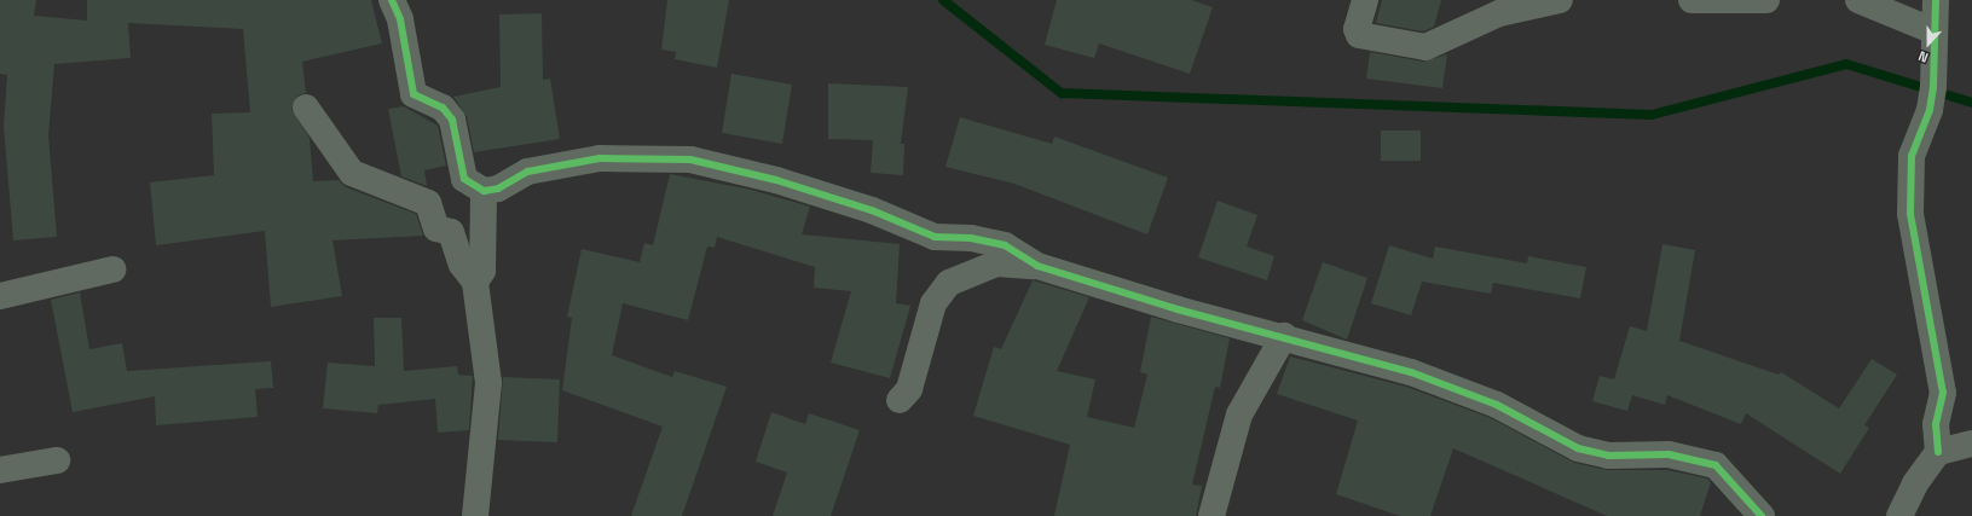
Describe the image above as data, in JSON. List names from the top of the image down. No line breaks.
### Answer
{"north":"bottom"}
